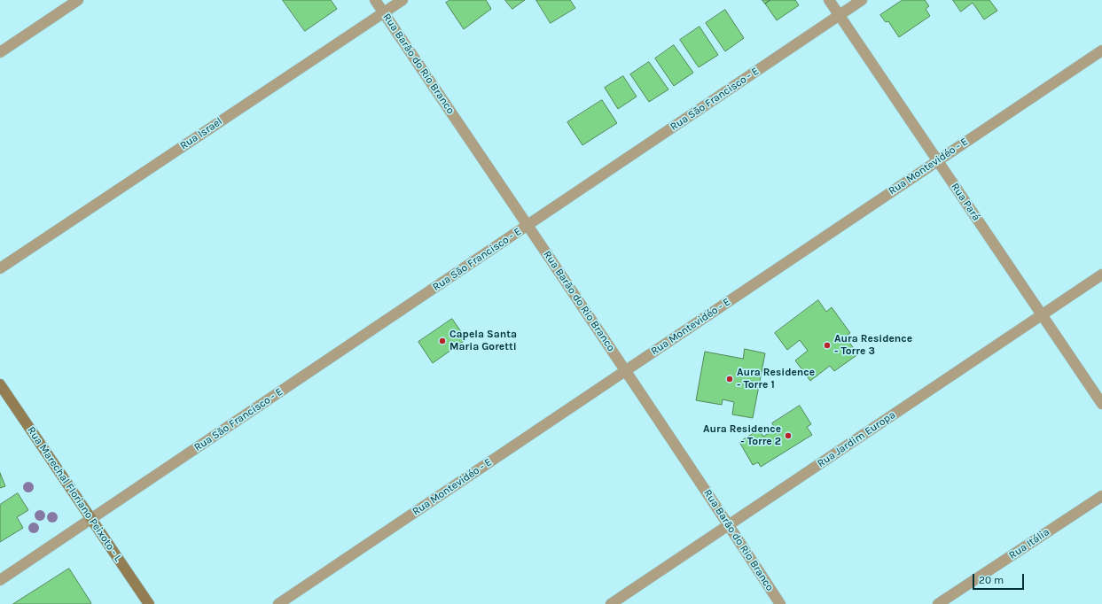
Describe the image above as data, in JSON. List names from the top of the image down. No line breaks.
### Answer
{"streets":{"street":["Rua Barão do Rio Branco","Rua São Francisco - E","Rua Israel","Rua Montevidéo - E","Rua Pará","Rua Jardim Europa","Rua Marechal Floriano Peixoto - L","Rua Itália"]},"crossings":[["Rua Barão do Rio Branco","Rua São Francisco - E"],["Rua Barão do Rio Branco","Rua Israel"],["Rua Barão do Rio Branco","Rua Montevidéo - E"],["Rua Barão do Rio Branco","Rua Jardim Europa"],["Rua São Francisco - E","Rua Pará"],["Rua São Francisco - E","Rua Marechal Floriano Peixoto - L"],["Rua Montevidéo - E","Rua Pará"],["Rua Pará","Rua Jardim Europa"]],"places":["Capela Santa Maria Goretti","Aura Residence - Torre 3","Aura Residence - Torre 1","Aura Residence - Torre 2"],"scale_bar":"20 m"}
